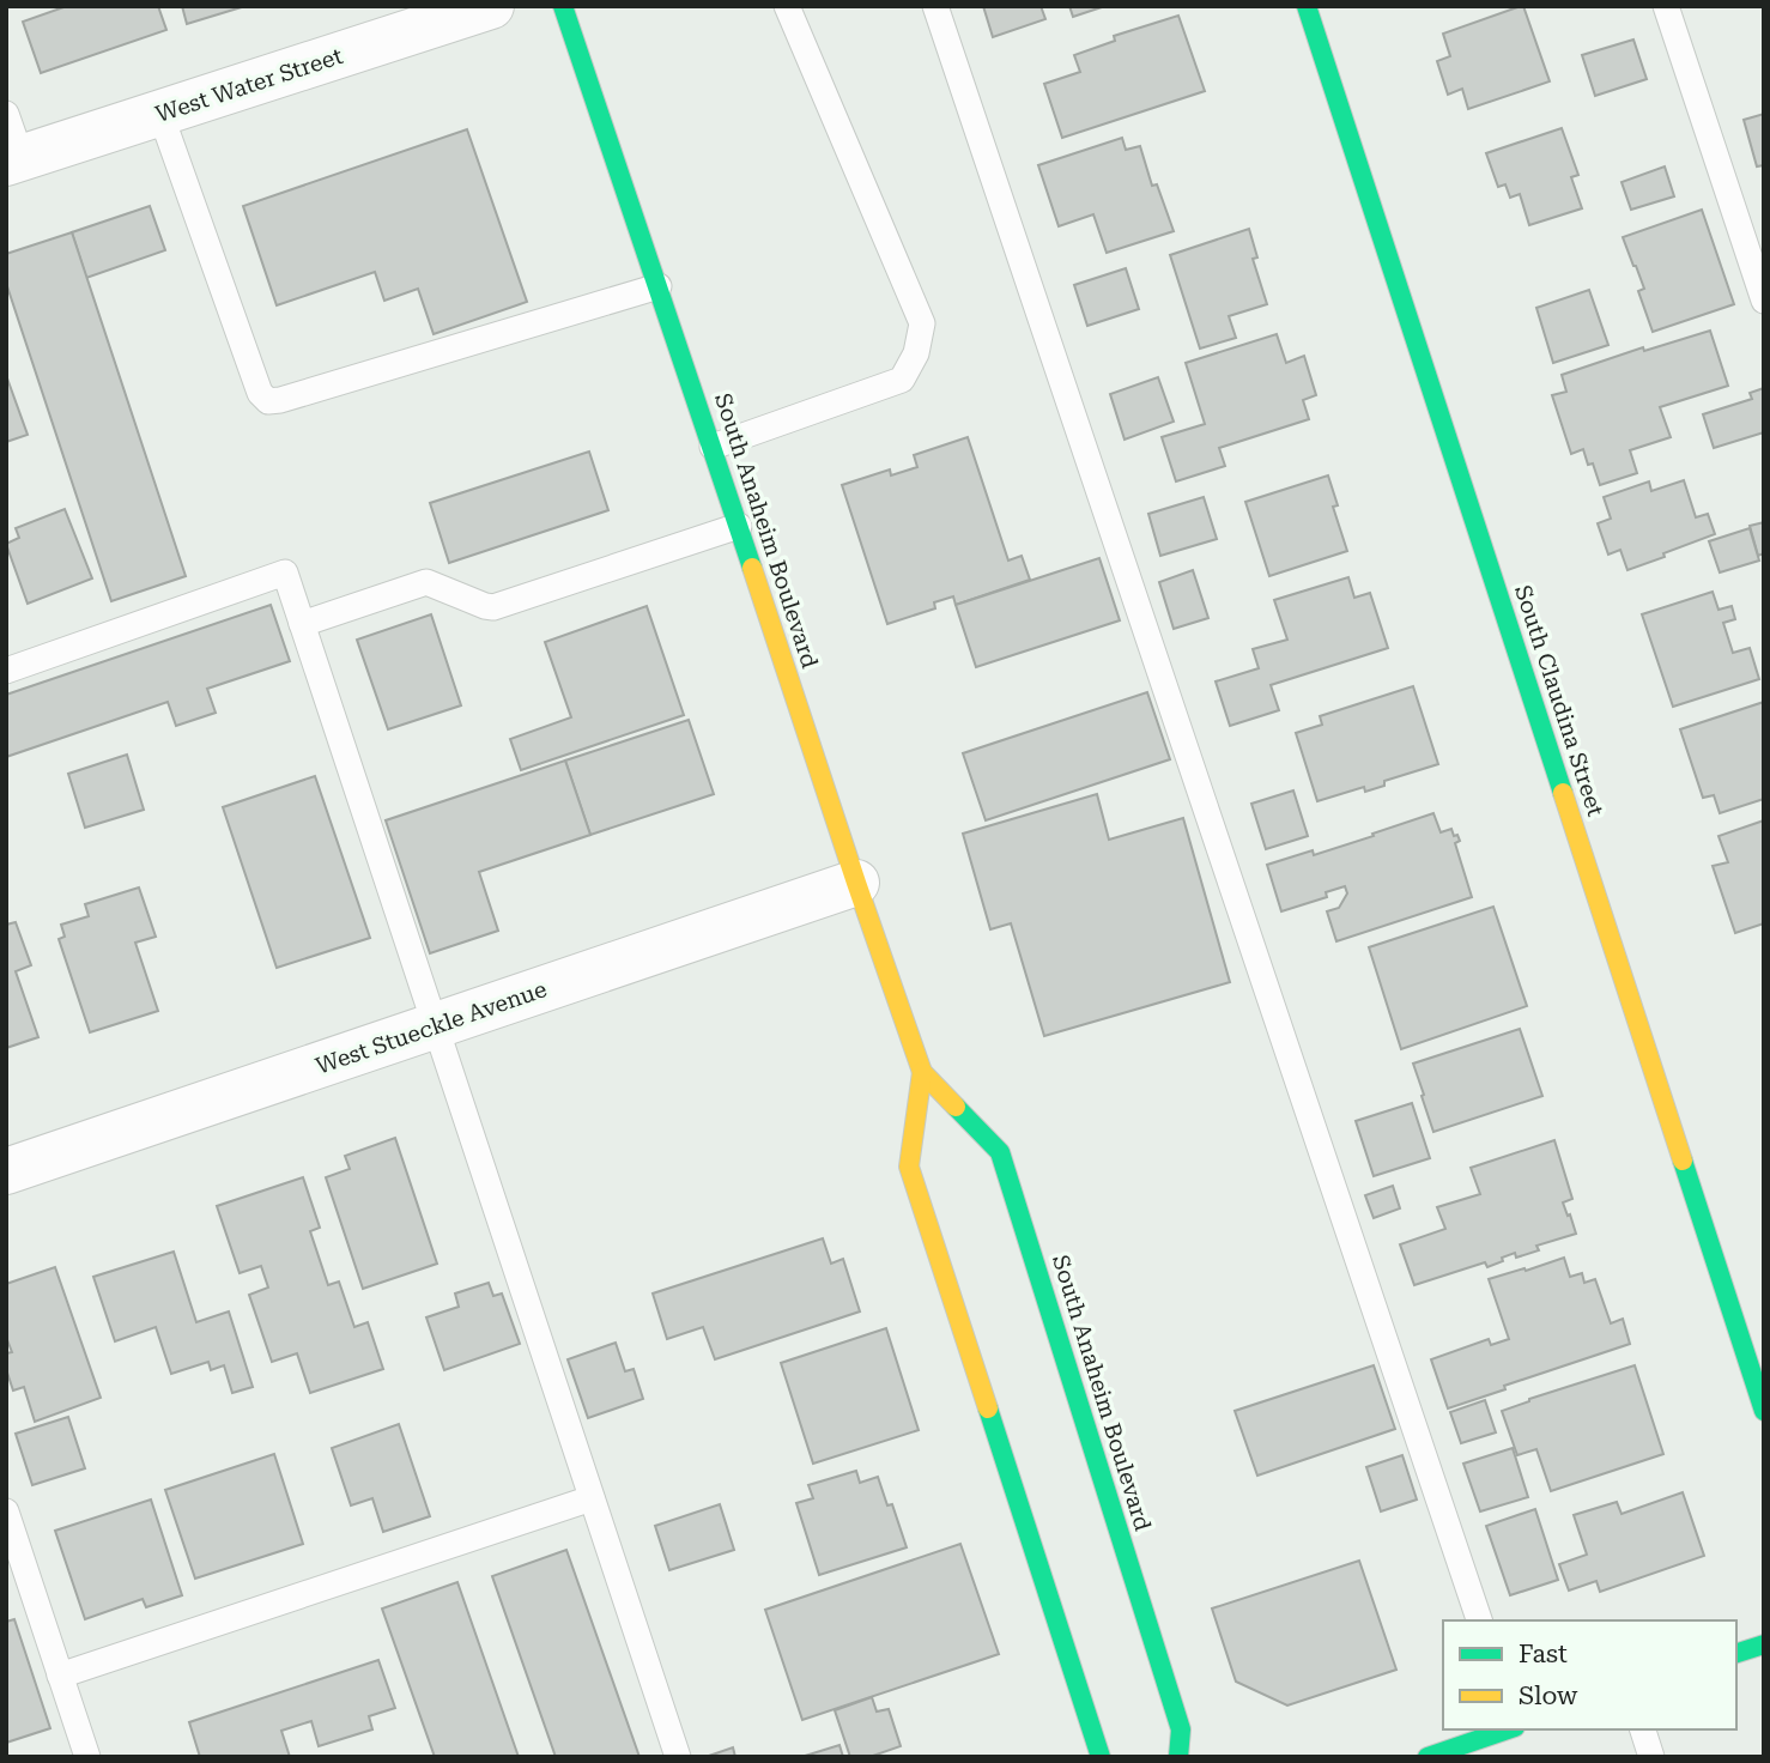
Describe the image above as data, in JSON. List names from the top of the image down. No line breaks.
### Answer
{"streets":{"main road":["South Anaheim Boulevard","South Claudina Street"],"street":["West Water Street","West Stueckle Avenue"]},"crossings":[["South Anaheim Boulevard","West Stueckle Avenue"]],"legend":["Fast","Slow"]}
